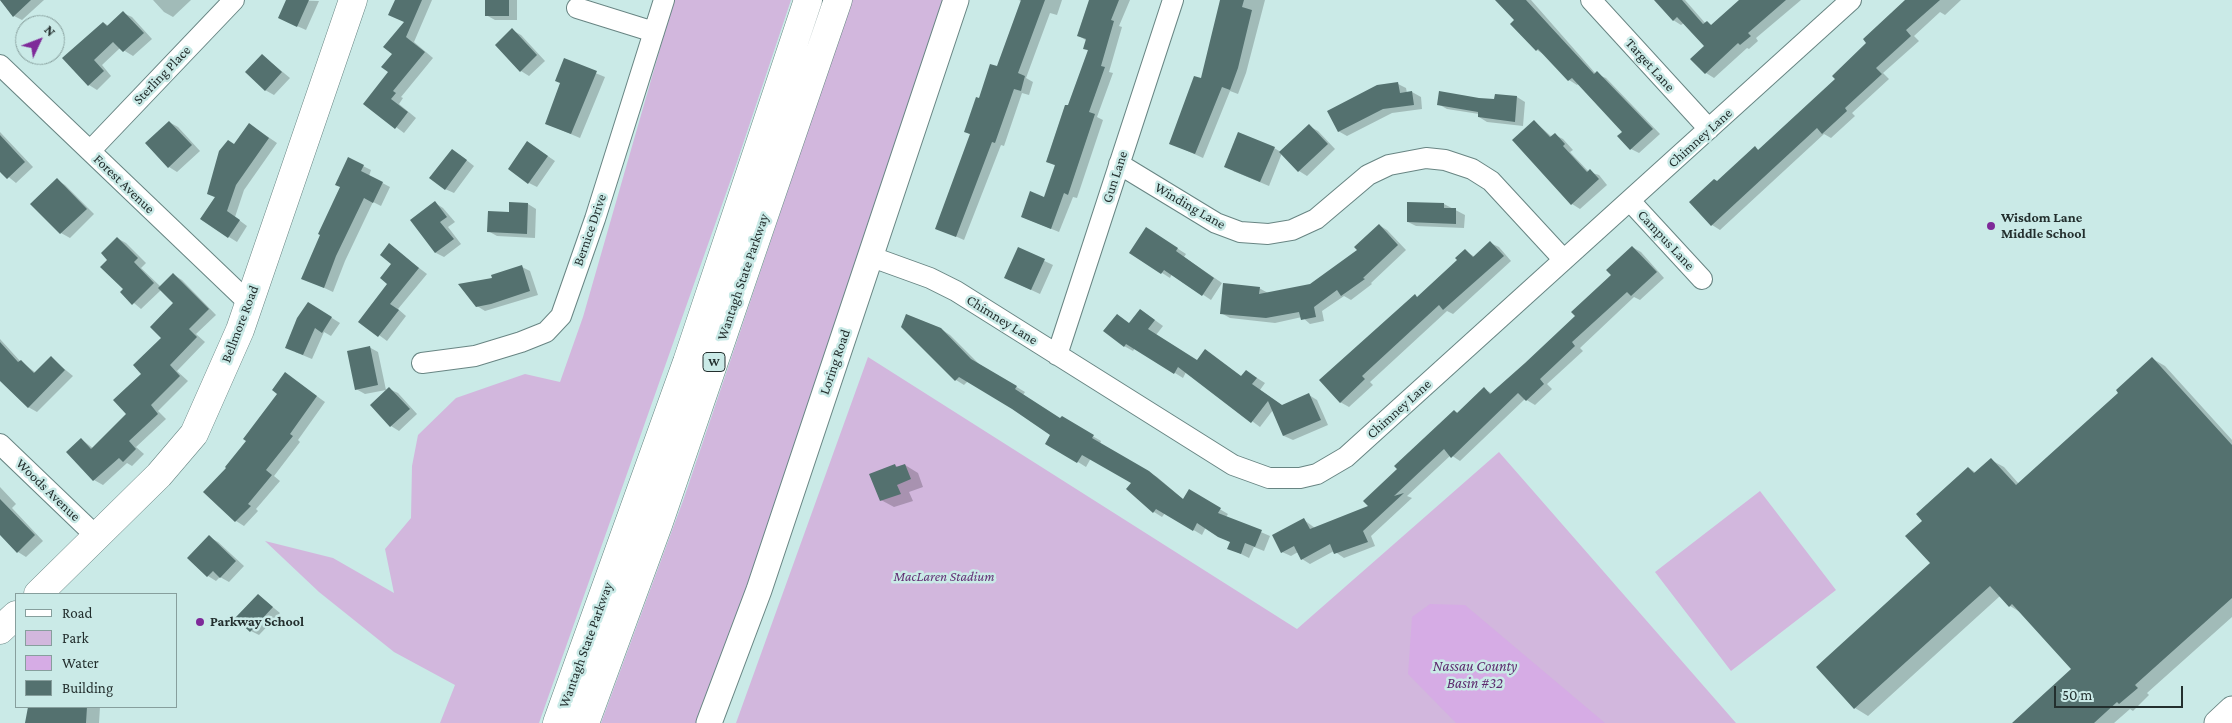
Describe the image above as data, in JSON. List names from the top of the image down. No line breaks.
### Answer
{"streets":{"main road":["Wantagh State Parkway","Bellmore Road","W"],"street":["Target Lane","Sterling Place","Chimney Lane","Gun Lane","Forest Avenue","Winding Lane","Bernice Drive","Campus Lane","Loring Road","Woods Avenue"]},"crossings":[["Target Lane","Chimney Lane"],["Sterling Place","Forest Avenue"],["Chimney Lane","Gun Lane"],["Chimney Lane","Winding Lane"],["Chimney Lane","Campus Lane"],["Chimney Lane","Loring Road"],["Gun Lane","Winding Lane"],["Forest Avenue","Bellmore Road"],["Bellmore Road","Woods Avenue"]],"water":["Nassau County Basin #32"],"parks":["MacLaren Stadium"],"places":["Wisdom Lane Middle School","Parkway School"],"legend":["Road","Park","Water","Building"],"scale_bar":"50 m","north":"top right"}
